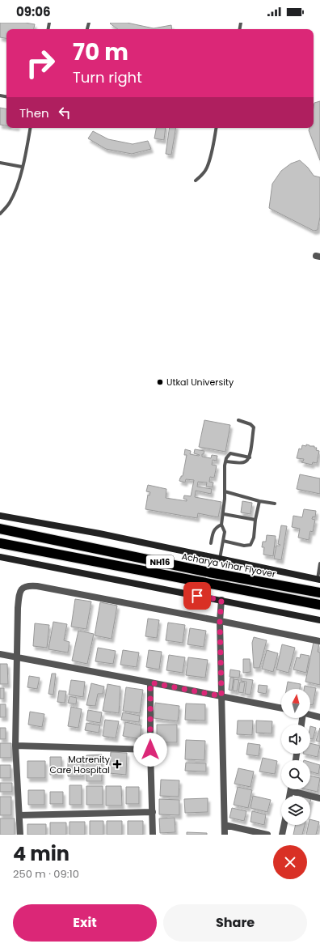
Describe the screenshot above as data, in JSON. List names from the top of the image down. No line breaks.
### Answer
{"streets":{"highway":["NH16","Acharya vihar Flyover"]},"places":{"other":["Utkal University"],"health":["Matrenity Care Hospital"]},"north":"top","page":{"status":"09:06","turn":["70 m","Turn right"],"then":"Then","heading":["4 min","250 m · 09:10"],"buttons":["Exit","Share"]}}
